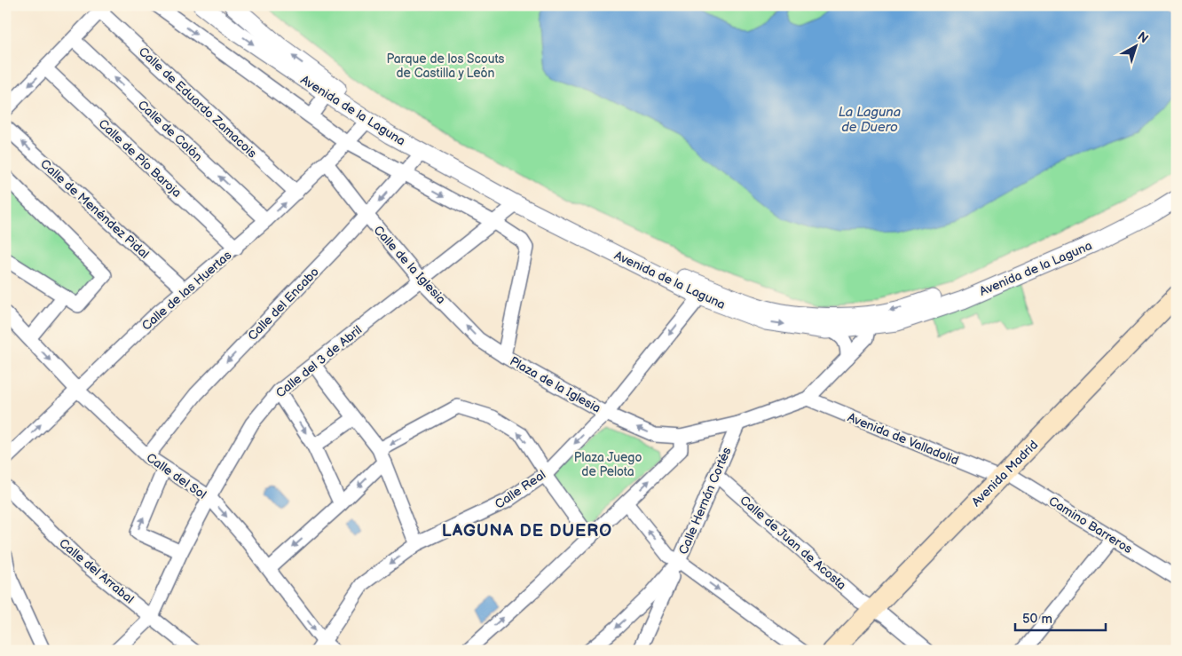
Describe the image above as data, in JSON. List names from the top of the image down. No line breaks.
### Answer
{"streets":{"main road":["Avenida Madrid"],"street":["Calle de Eduardo Zamacois","Avenida de la Laguna","Calle de Colón","Calle de Pío Baroja","Calle de Menéndez Pidal","Calle de la Iglesia","Calle de las Huertas","Calle del Encabo","Calle del 3 de Abril","Plaza de la Iglesia","Avenida de Valladolid","Calle del Sol","Calle Real","Calle Hernán Cortés","Camino Barreros","Calle de Juan de Acosta","Calle del Arrabal"]},"crossings":[["Calle de Eduardo Zamacois","Calle de las Huertas"],["Avenida de la Laguna","Calle de las Huertas"],["Avenida de la Laguna","Calle del Encabo"],["Avenida de la Laguna","Calle del 3 de Abril"],["Avenida de la Laguna","Calle Real"],["Calle de Colón","Calle de las Huertas"],["Calle de Pío Baroja","Calle de las Huertas"],["Calle de Menéndez Pidal","Calle de las Huertas"],["Calle de la Iglesia","Calle de las Huertas"],["Calle de la Iglesia","Calle del Encabo"],["Calle de la Iglesia","Calle del 3 de Abril"],["Calle de la Iglesia","Plaza de la Iglesia"],["Calle de las Huertas","Calle del Sol"],["Calle del Encabo","Calle del Sol"],["Calle del 3 de Abril","Calle del Sol"],["Calle del 3 de Abril","Calle del Arrabal"],["Plaza de la Iglesia","Avenida de Valladolid"],["Plaza de la Iglesia","Calle Real"],["Plaza de la Iglesia","Calle Hernán Cortés"],["Avenida de Valladolid","Avenida Madrid"],["Avenida de Valladolid","Camino Barreros"],["Avenida Madrid","Camino Barreros"],["Avenida Madrid","Calle de Juan de Acosta"],["Calle del Sol","Calle Real"],["Calle Hernán Cortés","Calle de Juan de Acosta"]],"one_way":["Calle de Menéndez Pidal","Calle de la Iglesia","Calle del Encabo"],"districts":["LAGUNA DE DUERO"],"water":["La Laguna de Duero"],"parks":["Parque de los Scouts de Castilla y León","Plaza Juego de Pelota"],"scale_bar":"50 m","north":"top right"}
